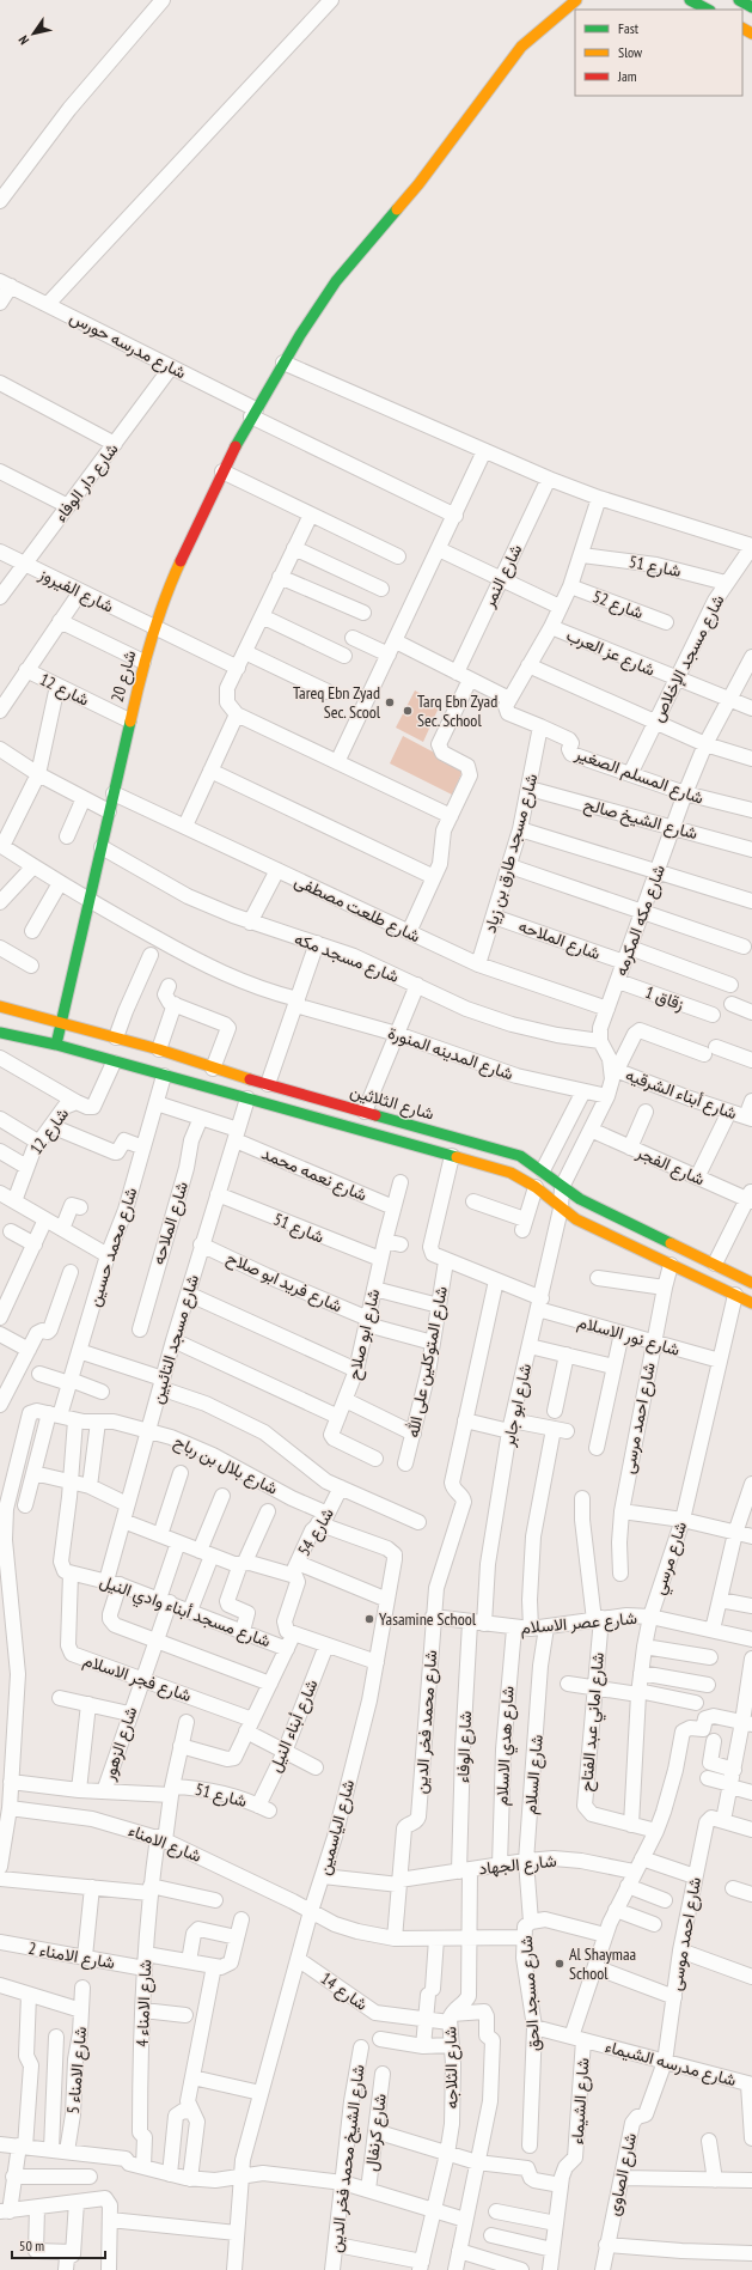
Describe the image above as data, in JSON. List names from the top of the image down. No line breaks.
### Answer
{"streets":{"street":["شارع مدرسه حورس","شارع دار الوفاء","شارع 51","شارع النمر","شارع الفيروز","شارع 52","شارع عز العرب","شارع مسجد الإخلاص","شارع 20","شارع 12","شارع المسلم الصغير","شارع الشيخ صالح","شارع مسجد طارق بن زياد","شارع طلعت مصطفى","شارع مكه المكرمه","شارع الملاحه","شارع مسجد مكه","زقاق 1","شارع المدينه المنورة","شارع أبناء الشرقيه","شارع الثلاثين","شارع الفجر","شارع نعمه محمد","شارع محمد حسين","شارع فريد ابو صلاح","شارع ابو صلاح","شارع نور الاسلام","شارع مسجد التائبين","شارع المتوكلين على الله","شارع ابو جابر","شارع احمد مرسى","شارع بلال بن رباح","شارع 54","شارع مرسي","شارع مسجد أبناء وادي النيل","شارع عصر الاسلام","شارع فجر الاسلام","شارع محمد فخر الدين","شارع اماني عبد الفتاح","شارع أبناء النيل","شارع الزهور","شارع هدي الاسلام","شارع الوفاء","شارع السلام","شارع الياسمين","شارع الامناء","شارع الجهاد","شارع احمد موسى","شارع الامناء 2","شارع 14","شارع مسجد الحق","شارع الامناء 4","شارع مدرسه الشيماء","شارع الثلاجه","شارع الامناء 5","شارع الشيماء","شارع كرنفال","شارع الشيخ محمد فخر الدين","شارع الصاوى"]},"crossings":[["شارع مدرسه حورس","شارع دار الوفاء"],["شارع مدرسه حورس","شارع 20"],["شارع دار الوفاء","شارع الفيروز"],["شارع 51","شارع مسجد الإخلاص"],["شارع 51","شارع ابو صلاح"],["شارع 51","شارع مسجد التائبين"],["شارع 51","شارع أبناء النيل"],["شارع 51","شارع الزهور"],["شارع 51","شارع الامناء 4"],["شارع الفيروز","شارع 20"],["شارع عز العرب","شارع مسجد الإخلاص"],["شارع عز العرب","شارع مكه المكرمه"],["شارع مسجد الإخلاص","شارع المسلم الصغير"],["شارع 20","شارع 12"],["شارع 20","شارع طلعت مصطفى"],["شارع 20","شارع مسجد مكه"],["شارع 20","شارع المدينه المنورة"],["شارع 20","شارع الثلاثين"],["شارع المسلم الصغير","شارع مسجد طارق بن زياد"],["شارع المسلم الصغير","شارع مكه المكرمه"],["شارع الشيخ صالح","شارع مسجد طارق بن زياد"],["شارع الشيخ صالح","شارع مكه المكرمه"],["شارع مسجد طارق بن زياد","شارع طلعت مصطفى"],["شارع مسجد طارق بن زياد","شارع الملاحه"],["شارع طلعت مصطفى","شارع مكه المكرمه"],["شارع مكه المكرمه","شارع الملاحه"],["شارع مكه المكرمه","شارع مسجد مكه"],["شارع مكه المكرمه","زقاق 1"],["شارع الملاحه","شارع نعمه محمد"],["شارع الثلاثين","شارع ابو جابر"],["شارع نعمه محمد","شارع محمد حسين"],["شارع نعمه محمد","شارع ابو صلاح"],["شارع نعمه محمد","شارع مسجد التائبين"],["شارع محمد حسين","شارع بلال بن رباح"],["شارع فريد ابو صلاح","شارع ابو صلاح"],["شارع فريد ابو صلاح","شارع مسجد التائبين"],["شارع فريد ابو صلاح","شارع المتوكلين على الله"],["شارع نور الاسلام","شارع المتوكلين على الله"],["شارع نور الاسلام","شارع ابو جابر"],["شارع نور الاسلام","شارع احمد مرسى"],["شارع نور الاسلام","شارع مرسي"],["شارع نور الاسلام","شارع محمد فخر الدين"],["شارع مسجد التائبين","شارع بلال بن رباح"],["شارع مسجد التائبين","شارع مسجد أبناء وادي النيل"],["شارع ابو جابر","شارع عصر الاسلام"],["شارع ابو جابر","شارع الوفاء"],["شارع بلال بن رباح","شارع 54"],["شارع بلال بن رباح","شارع الياسمين"],["شارع 54","شارع الياسمين"],["شارع مرسي","شارع عصر الاسلام"],["شارع مرسي","شارع اماني عبد الفتاح"],["شارع مسجد أبناء وادي النيل","شارع فجر الاسلام"],["شارع مسجد أبناء وادي النيل","شارع الزهور"],["شارع عصر الاسلام","شارع محمد فخر الدين"],["شارع عصر الاسلام","شارع اماني عبد الفتاح"],["شارع عصر الاسلام","شارع هدي الاسلام"],["شارع عصر الاسلام","شارع الوفاء"],["شارع عصر الاسلام","شارع السلام"],["شارع فجر الاسلام","شارع أبناء النيل"],["شارع فجر الاسلام","شارع الزهور"],["شارع محمد فخر الدين","شارع الامناء"],["شارع محمد فخر الدين","شارع الجهاد"],["شارع اماني عبد الفتاح","شارع الشيماء"],["شارع هدي الاسلام","شارع الجهاد"],["شارع الوفاء","شارع الجهاد"],["شارع الوفاء","شارع الثلاجه"],["شارع السلام","شارع الجهاد"],["شارع السلام","شارع مسجد الحق"],["شارع الياسمين","شارع الامناء"],["شارع الياسمين","شارع الجهاد"],["شارع الياسمين","شارع 14"],["شارع الامناء","شارع مسجد الحق"],["شارع الامناء","شارع الامناء 4"],["شارع الامناء","شارع الثلاجه"],["شارع الجهاد","شارع الثلاجه"],["شارع الجهاد","شارع الشيماء"],["شارع احمد موسى","شارع مدرسه الشيماء"],["شارع احمد موسى","شارع الصاوى"],["شارع الامناء 2","شارع الامناء 4"],["شارع 14","شارع الثلاجه"],["شارع مسجد الحق","شارع مدرسه الشيماء"],["شارع مسجد الحق","شارع الشيماء"],["شارع مدرسه الشيماء","شارع الشيماء"],["شارع مدرسه الشيماء","شارع الصاوى"]],"places":["Tareq Ebn Zyad Sec. Scool","Tarq Ebn Zyad Sec. School","Yasamine School","Al Shaymaa School"],"legend":["Fast","Slow","Jam"],"scale_bar":"50 m","north":"bottom left"}
